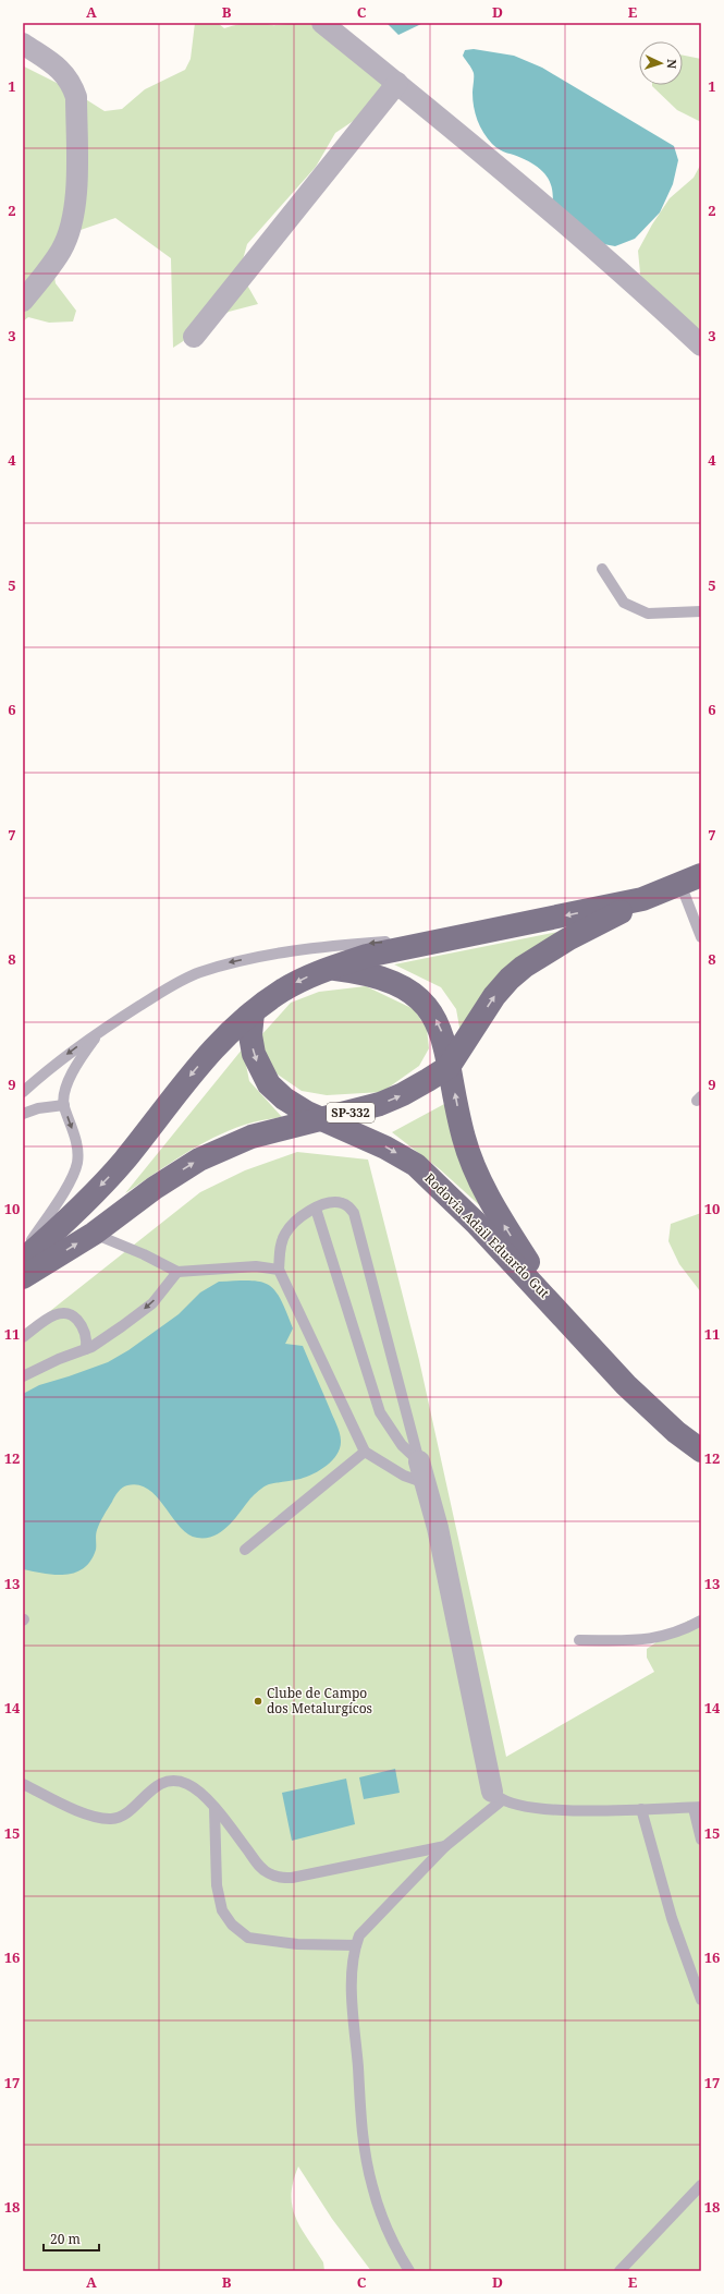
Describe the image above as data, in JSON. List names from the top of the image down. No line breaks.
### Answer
{"streets":{"main road":["SP-332","Rodovia Adail Eduardo Gut"]},"crossings":[["SP-332","Rodovia Adail Eduardo Gut"]],"places":["Clube de Campo dos Metalurgícos"],"scale_bar":"20 m","north":"right","grid":{"columns":["A","B","C","D","E"],"rows":["1","2","3","4","5","6","7","8","9","10","11","12","13","14","15","16","17","18"]}}
